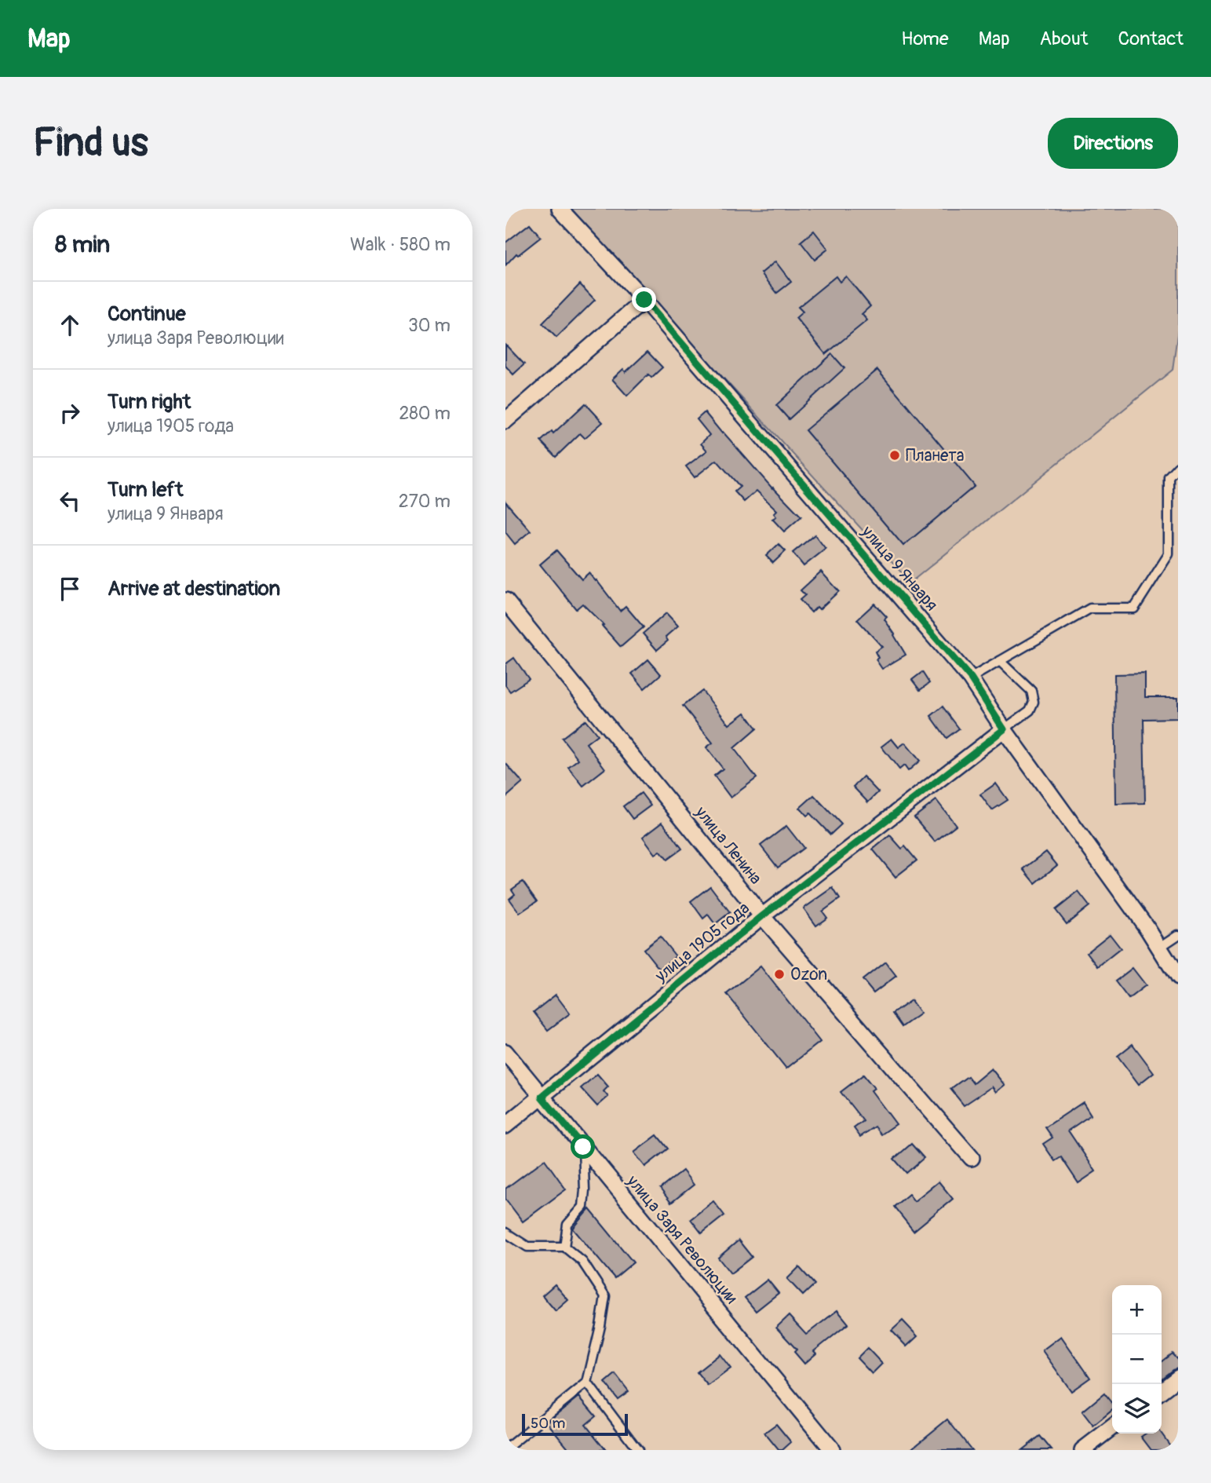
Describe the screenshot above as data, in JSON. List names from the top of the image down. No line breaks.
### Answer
{"streets":{"street":["улица 9 Января","улица Ленина","улица 1905 года","улица Заря Революции"]},"crossings":[["улица 9 Января","улица 1905 года"],["улица Ленина","улица 1905 года"],["улица 1905 года","улица Заря Революции"]],"places":["Планета","Ozon"],"scale_bar":"50 m","page":{"header":"Map","nav":["Home","Map","About","Contact"],"buttons":"Directions","title":"Find us","heading":["8 min","Walk · 580 m"],"list":[["Continue","улица Заря Революции","30 m"],["Turn right","улица 1905 года","280 m"],["Turn left","улица 9 Января","270 m"],"Arrive at destination"],"map_buttons":["+","−"],"scale":"50 m"}}
